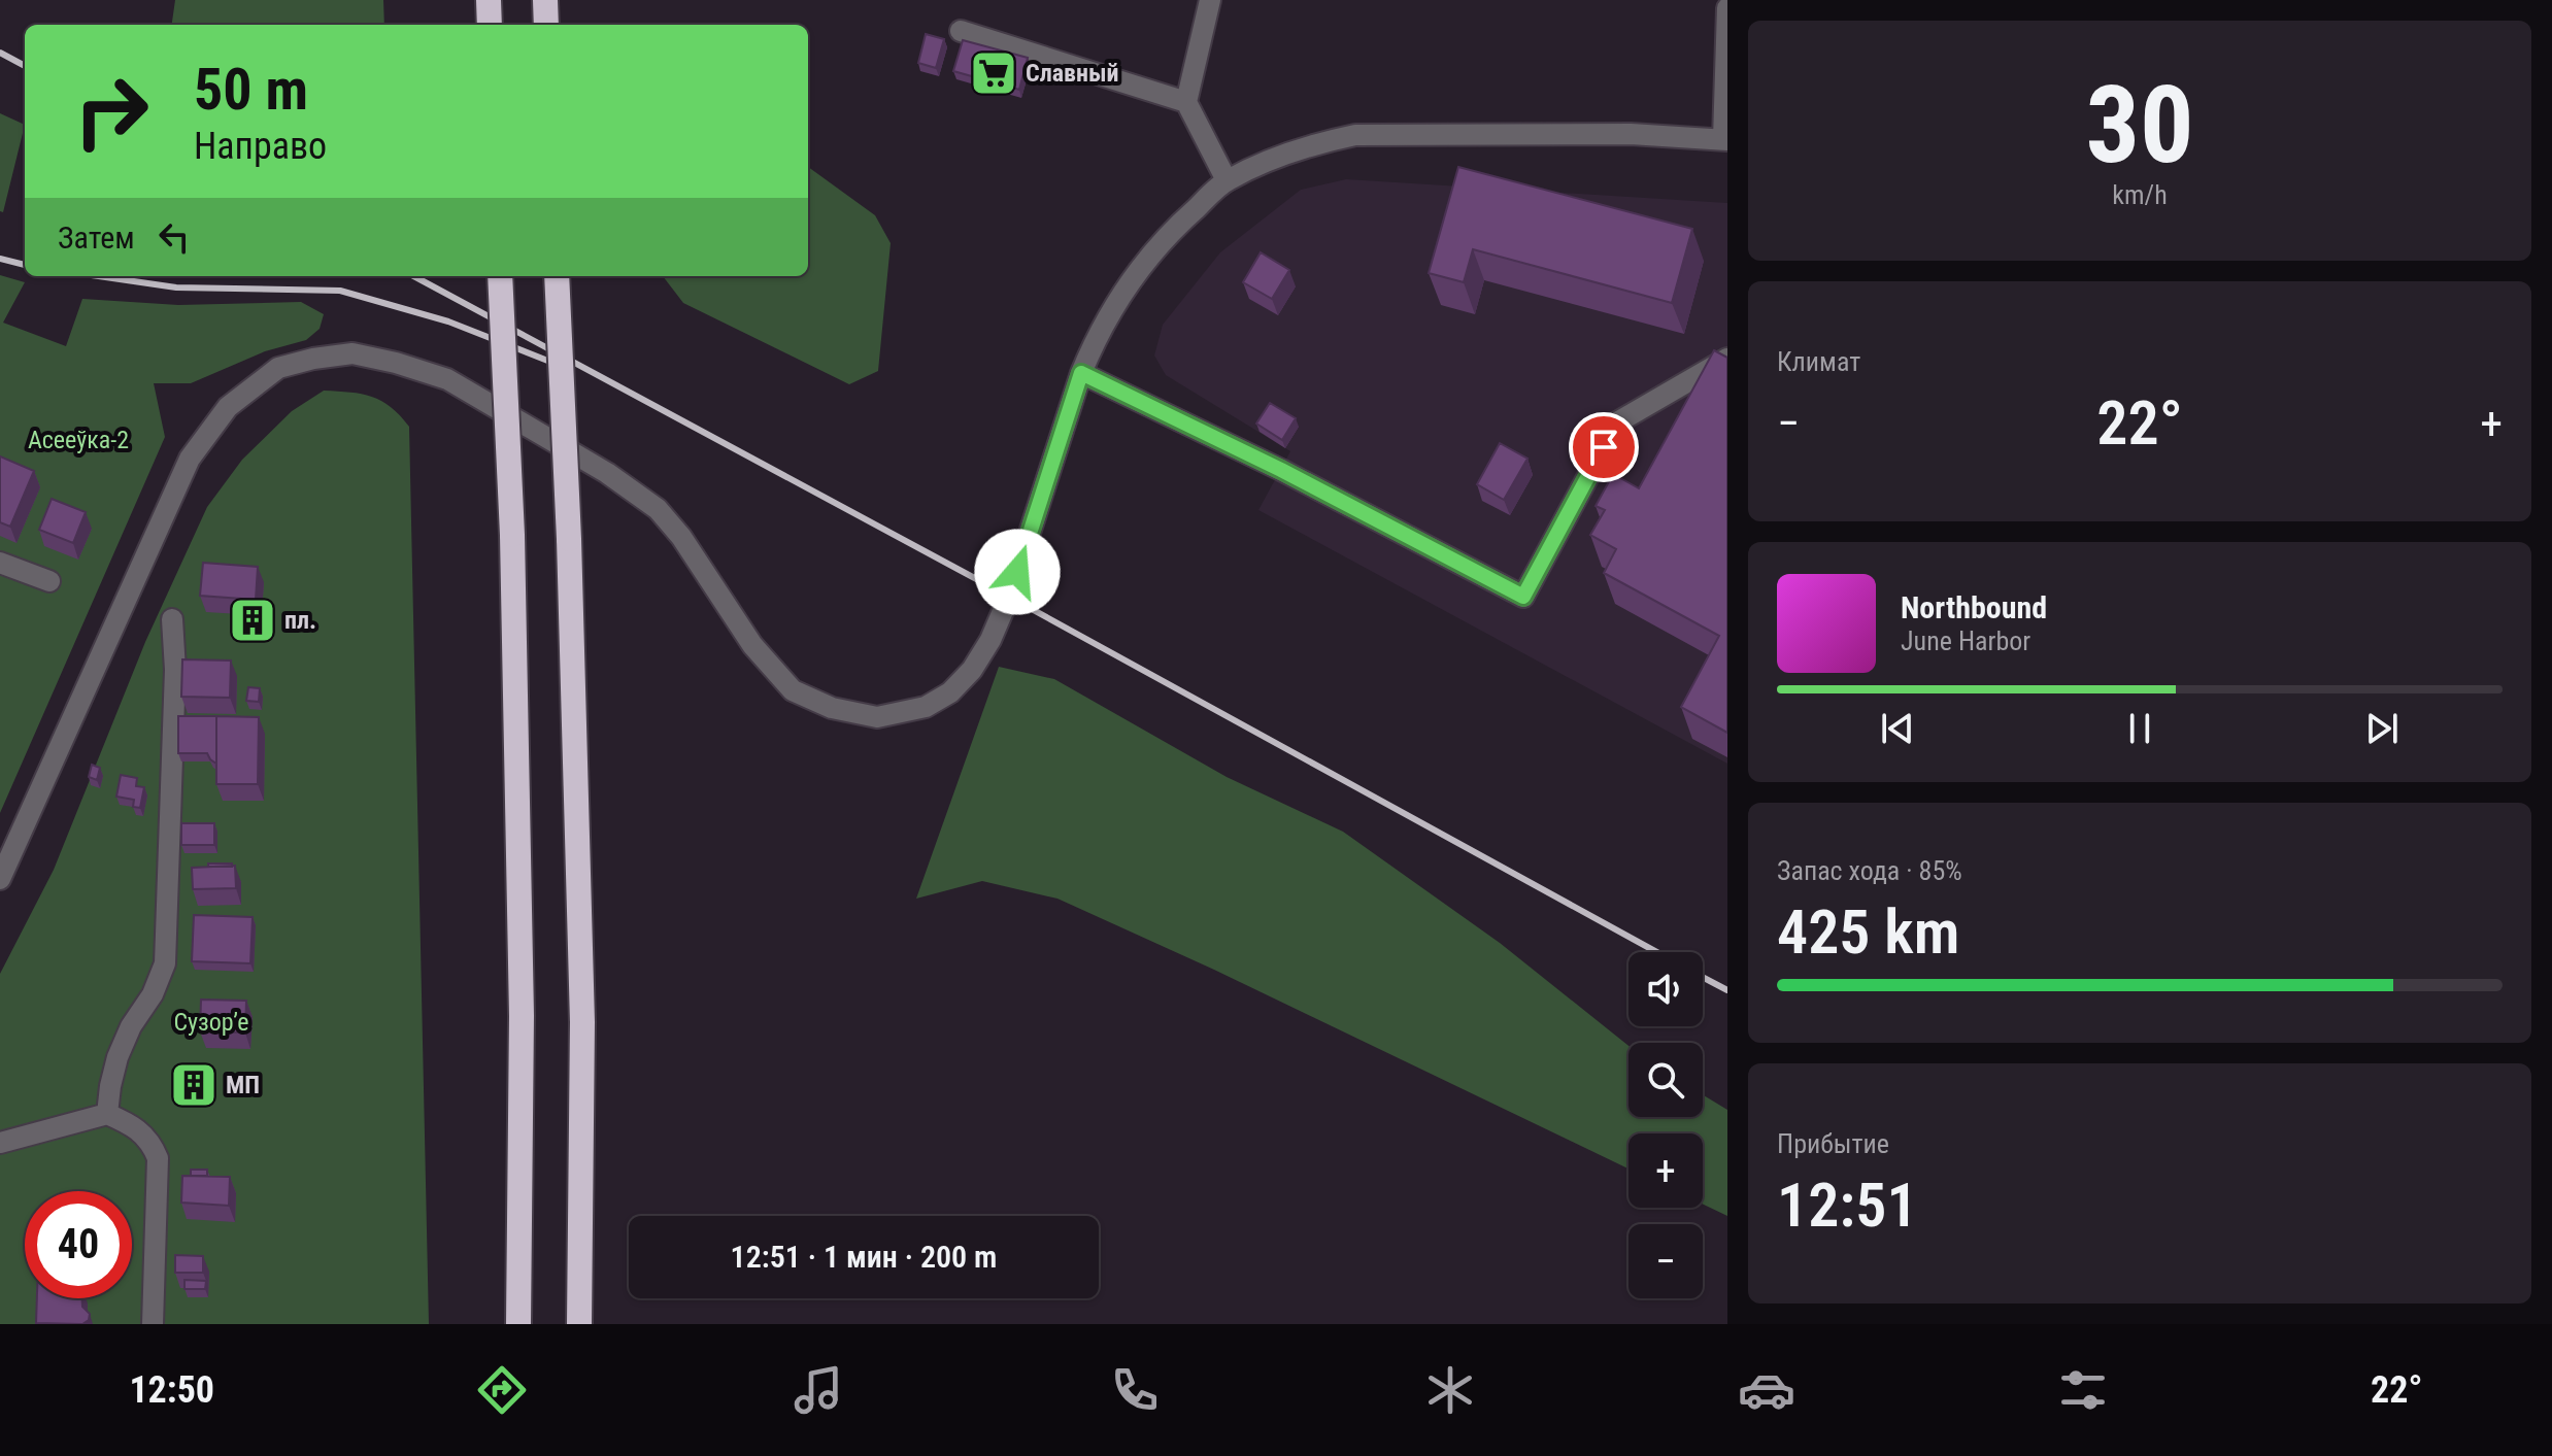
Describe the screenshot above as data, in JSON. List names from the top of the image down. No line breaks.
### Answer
{"parks":["Асееўка-2","Сузорʼе"],"places":{"supermarket":["Славный"],"building":["пл.","МП"]},"page":{"tile":[["30","km/h"],"Климат",["Запас хода · 85%","425 km"],["Прибытие","12:51"]],"turn":["50 m","Направо"],"then":"Затем","heat":["−","22°","+"],"song":["Northbound","June Harbor"],"map_buttons":["+","−"],"limit":"40","trip":"12:51 · 1 мин · 200 m","tabs":["12:50","22°"]}}
